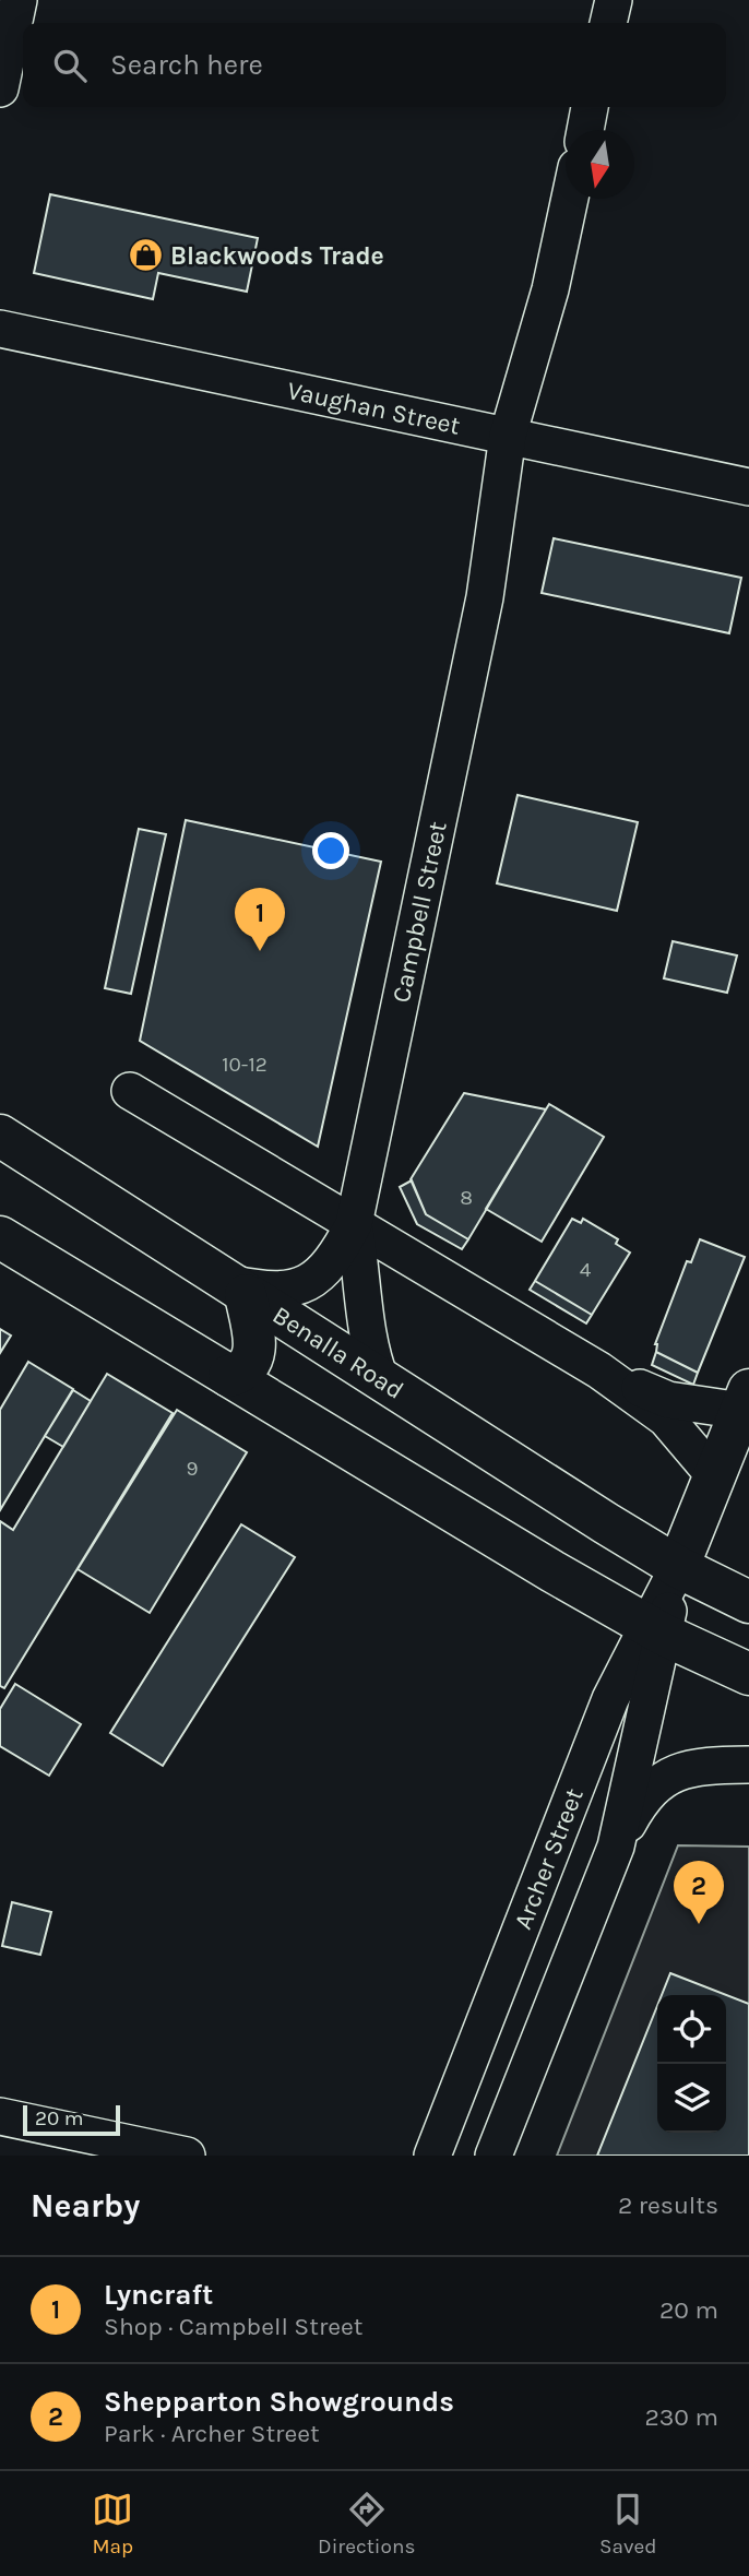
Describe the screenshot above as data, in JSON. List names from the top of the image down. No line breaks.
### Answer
{"streets":{"main road":["Benalla Road","Archer Street"],"street":["Vaughan Street","Campbell Street"]},"crossings":[["Vaughan Street","Campbell Street"],["Benalla Road","Archer Street"]],"places":{"shop":["Blackwoods Trade"]},"house_numbers":["10-12","8","4","9"],"scale_bar":"20 m","north":"bottom","page":{"search":"Search here","pins":["1","2"],"scale":"20 m","heading":["Nearby","2 results"],"list":[{"mark":"1","name":"Lyncraft","note":"Shop · Campbell Street","value":"20 m"},{"mark":"2","name":"Shepparton Showgrounds","note":"Park · Archer Street","value":"230 m"}],"nav":["Map","Directions","Saved"]}}
